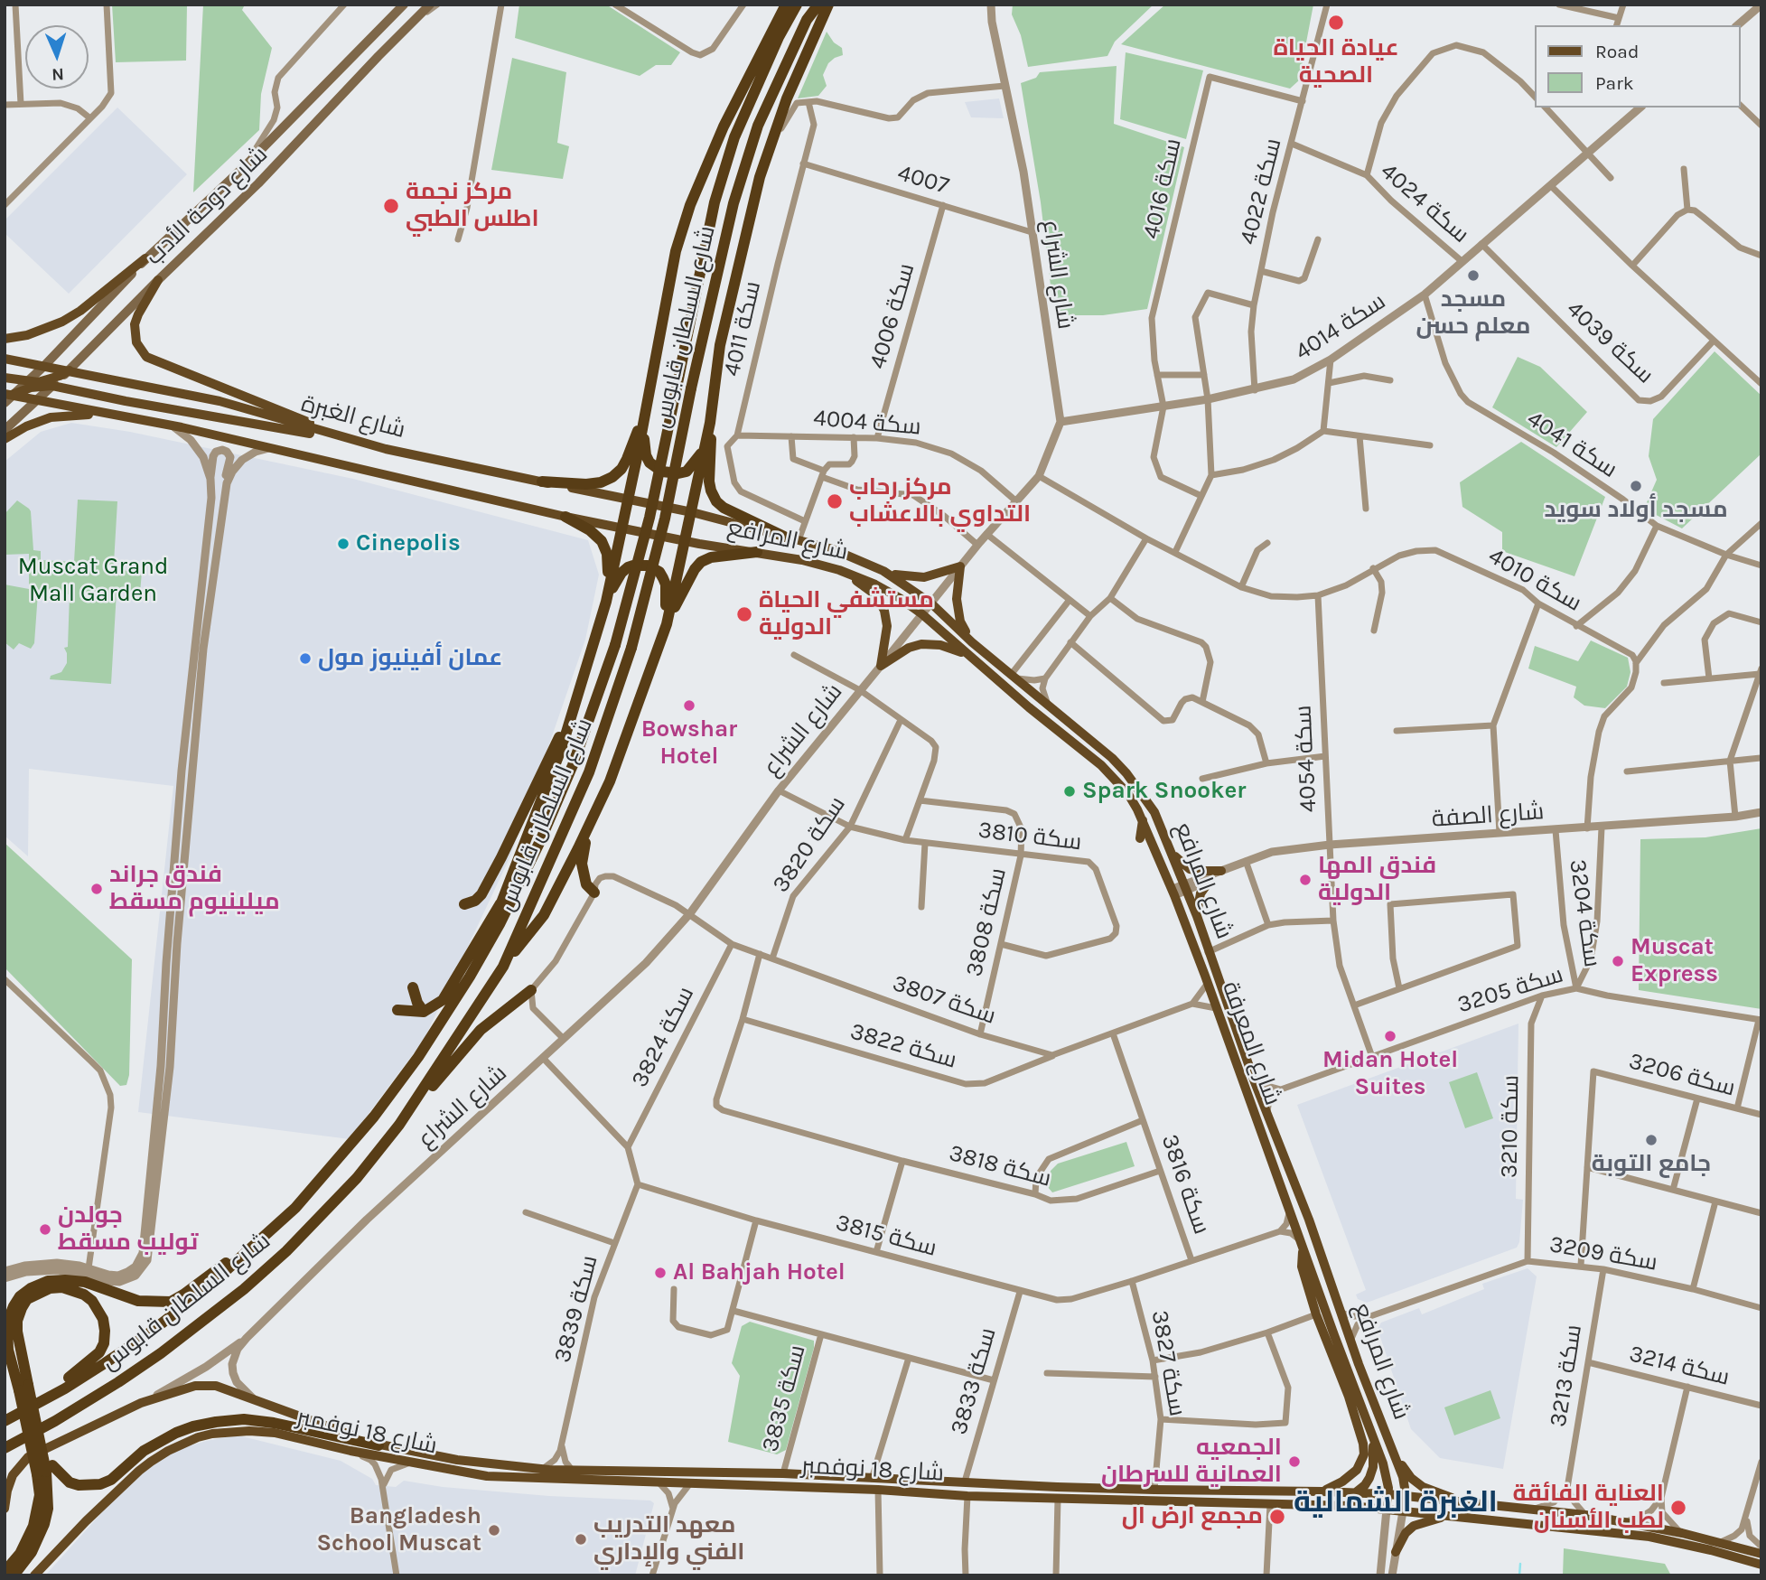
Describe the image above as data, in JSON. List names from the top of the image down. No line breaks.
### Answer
{"streets":{"highway":["شارع السلطان قابوس"],"main road":["شارع دوحة الأدب","شارع الغبرة","شارع المرافع","شارع المعرفة","شارع 18 نوفمبر"],"street":["4007","سكة 4016","سكة 4022","سكة 4024","شارع الشراع","سكة 4006","سكة 4014","سكة 4011","سكة 4039","سكة 4004","سكة 4041","سكة 4010","سكة 4054","شارع الصفة","سكة 3810","سكة 3820","سكة 3204","سكة 3808","سكة 3205","سكة 3807","سكة 3824","سكة 3822","سكة 3206","سكة 3210","سكة 3818","سكة 3816","سكة 3815","سكة 3209","سكة 3839","سكة 3827","سكة 3214","سكة 3213","سكة 3833","سكة 3835"]},"crossings":[["4007","شارع الشراع"],["4007","سكة 4006"],["4007","سكة 4011"],["سكة 4016","سكة 4022"],["سكة 4016","سكة 4014"],["سكة 4022","سكة 4024"],["سكة 4022","سكة 4014"],["سكة 4024","سكة 4014"],["شارع دوحة الأدب","شارع الغبرة"],["شارع الشراع","سكة 4014"],["شارع الشراع","سكة 4004"],["شارع الشراع","شارع المرافع"],["شارع الشراع","سكة 4010"],["شارع الشراع","سكة 3810"],["شارع الشراع","سكة 3807"],["شارع الشراع","شارع 18 نوفمبر"],["سكة 4006","سكة 4004"],["سكة 4014","سكة 4039"],["سكة 4014","سكة 4041"],["سكة 4011","سكة 4004"],["شارع الغبرة","شارع المرافع"],["شارع المرافع","شارع الصفة"],["شارع المرافع","شارع المعرفة"],["شارع المرافع","سكة 3209"],["شارع المرافع","شارع 18 نوفمبر"],["سكة 4010","سكة 4054"],["سكة 4054","شارع الصفة"],["سكة 4054","سكة 3205"],["شارع الصفة","سكة 3204"],["شارع الصفة","شارع المعرفة"],["سكة 3810","سكة 3820"],["سكة 3810","سكة 3808"],["سكة 3820","سكة 3807"],["سكة 3204","سكة 3205"],["سكة 3808","سكة 3807"],["سكة 3205","سكة 3206"],["سكة 3205","سكة 3210"],["سكة 3807","سكة 3824"],["سكة 3807","سكة 3822"],["شارع المعرفة","شارع 18 نوفمبر"],["سكة 3822","سكة 3818"],["سكة 3210","سكة 3209"],["سكة 3818","سكة 3816"],["سكة 3816","سكة 3815"],["سكة 3815","سكة 3839"],["سكة 3815","سكة 3827"],["سكة 3815","سكة 3833"],["سكة 3209","سكة 3213"],["سكة 3839","شارع 18 نوفمبر"],["سكة 3827","شارع 18 نوفمبر"],["سكة 3214","سكة 3213"],["سكة 3833","سكة 3835"],["سكة 3833","شارع 18 نوفمبر"],["سكة 3835","شارع 18 نوفمبر"]],"districts":["الغبرة الشمالية"],"parks":["Muscat Grand Mall Garden"],"places":["عيادة الحياة الصحية","مركز نجمة اطلس الطبي","مسجد معلم حسن","مسجد أولاد سويد","مركز رحاب التداوي بالاعشاب","Cinepolis","مستشفي الحياة الدولية","عمان أفينيوز مول","Bowshar Hotel","Spark Snooker","فندق المها الدولية","فندق جراند ميلينيوم مسقط","Muscat Express","Midan Hotel Suites","جامع التوبة","جولدن توليب مسقط","Al Bahjah Hotel","الجمعيه العمانية للسرطان","العناية الفائقة لطب الأسنان","مجمع ارض ال","Bangladesh School Muscat","معهد التدريب الفني والإداري"],"legend":["Road","Park"],"north":"bottom"}
